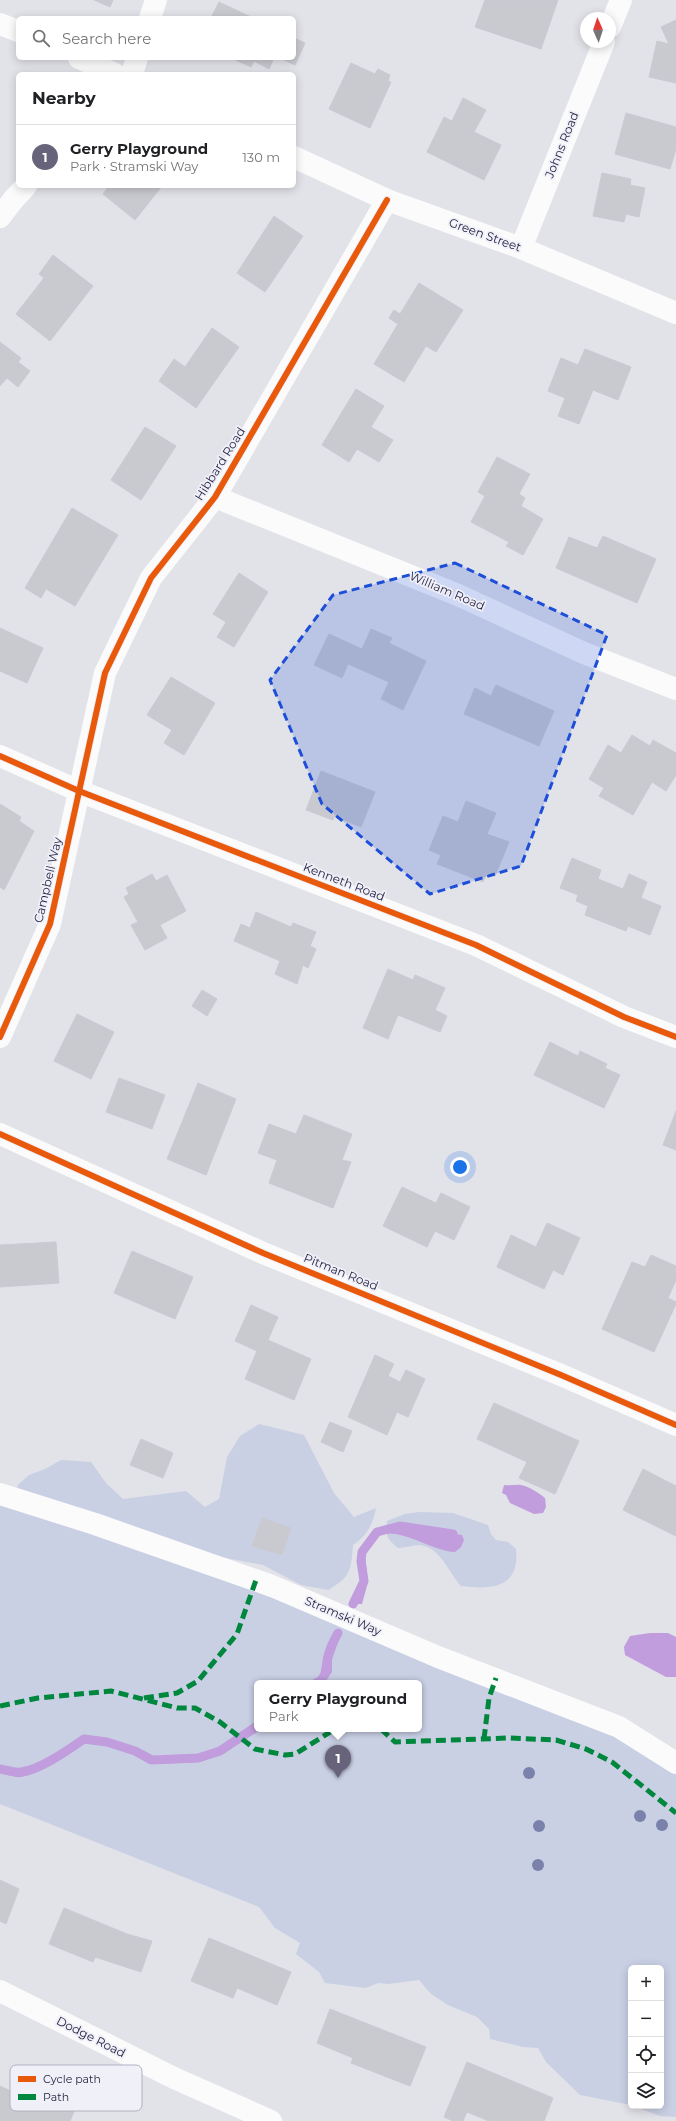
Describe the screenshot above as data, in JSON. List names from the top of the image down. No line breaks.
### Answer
{"streets":{"street":["Johns Road","Green Street","Hibbard Road","William Road","Campbell Way","Kenneth Road","Pitman Road","Stramski Way","Dodge Road"]},"crossings":[["Johns Road","Green Street"],["Green Street","Hibbard Road"],["Hibbard Road","William Road"],["Hibbard Road","Campbell Way"],["Hibbard Road","Kenneth Road"],["Campbell Way","Kenneth Road"]],"legend":["Cycle path","Path"],"north":"top","page":{"search":"Search here","heading":"Nearby","list":[{"mark":"1","name":"Gerry Playground","note":"Park · Stramski Way","value":"130 m"}],"popup":["Gerry Playground","Park"],"pins":"1","map_buttons":["+","−"]}}
